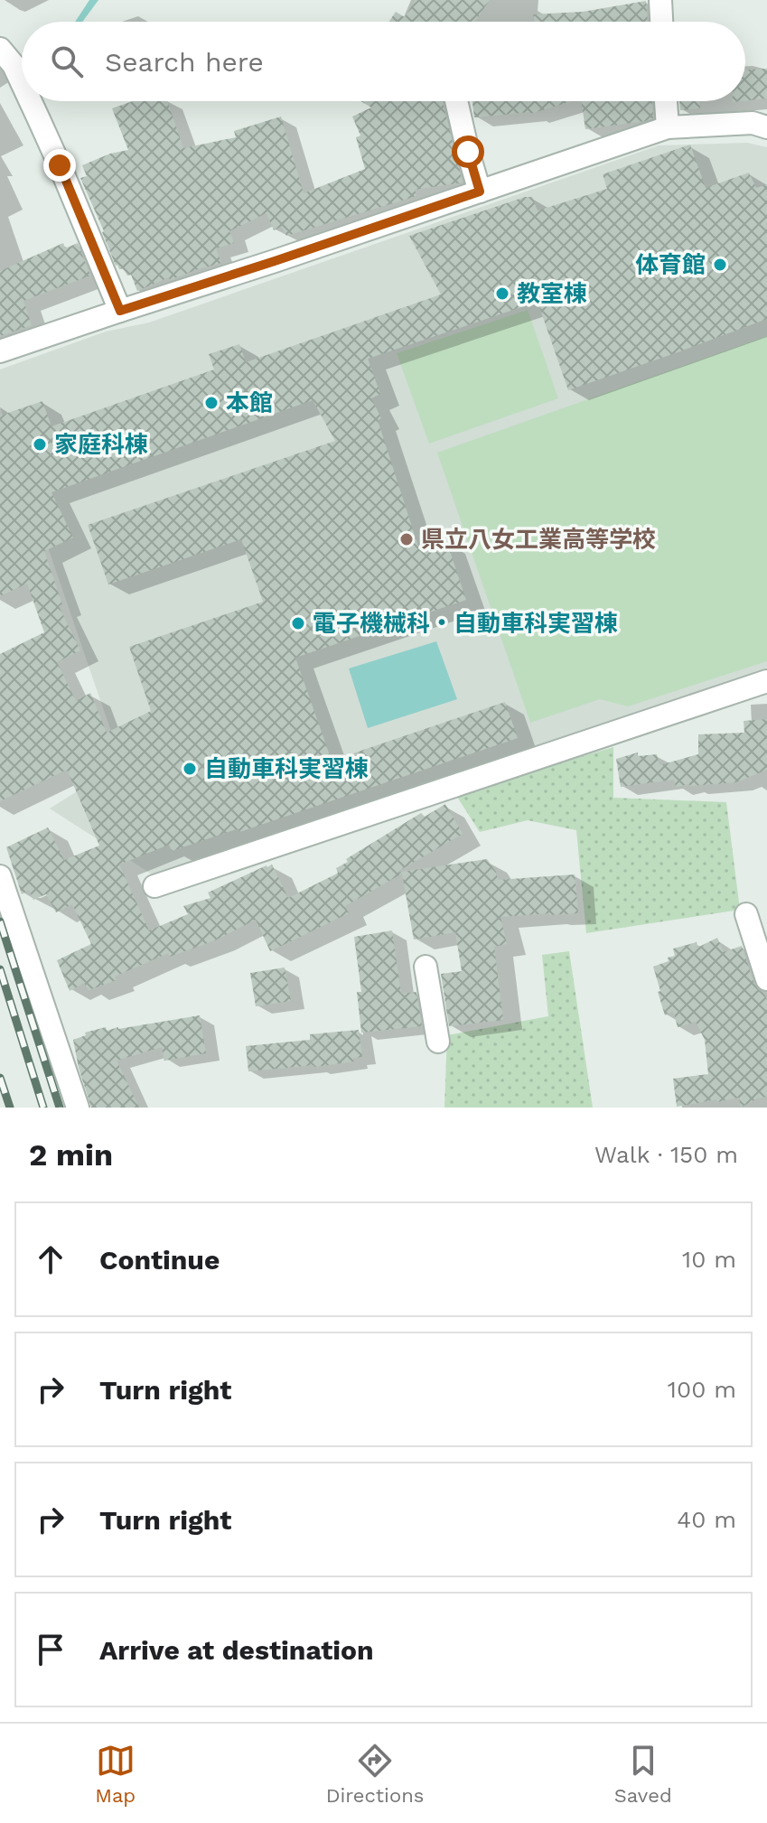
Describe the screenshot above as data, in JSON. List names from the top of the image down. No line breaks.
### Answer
{"places":["体育館","教室棟","本館","家庭科棟","県立八女工業高等学校","電子機械科・自動車科実習棟","自動車科実習棟"],"page":{"search":"Search here","heading":["2 min","Walk · 150 m"],"list":[["Continue","10 m"],["Turn right","100 m"],["Turn right","40 m"],"Arrive at destination"],"nav":["Map","Directions","Saved"]}}
